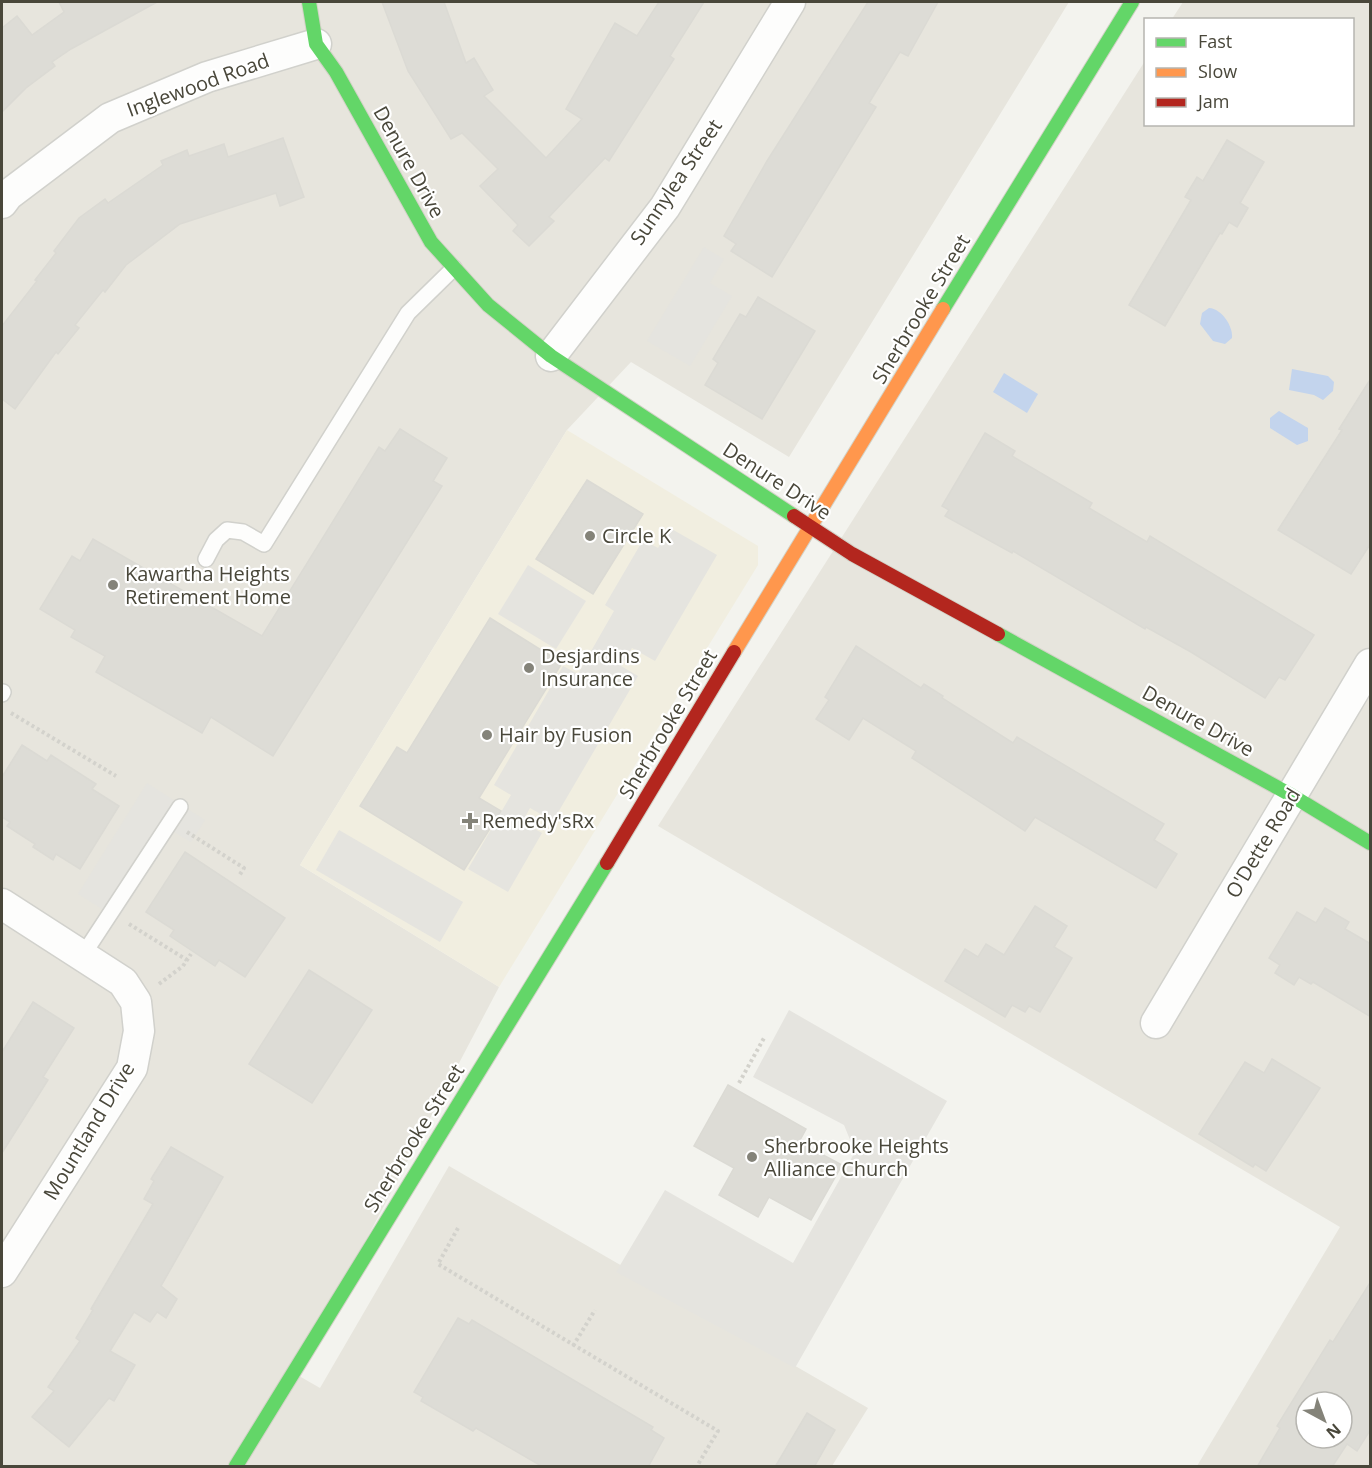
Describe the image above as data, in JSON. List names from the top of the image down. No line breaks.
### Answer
{"streets":{"main road":["Denure Drive","Sherbrooke Street"],"street":["Inglewood Road","Sunnylea Street","O'Dette Road","Mountland Drive"]},"crossings":[["Inglewood Road","Denure Drive"],["Denure Drive","Sunnylea Street"],["Denure Drive","Sherbrooke Street"],["Denure Drive","O'Dette Road"]],"places":{"other":["Circle K","Kawartha Heights Retirement Home","Desjardins Insurance","Hair by Fusion","Sherbrooke Heights Alliance Church"],"health":["Remedy'sRx"]},"legend":["Fast","Slow","Jam"],"north":"bottom right"}
